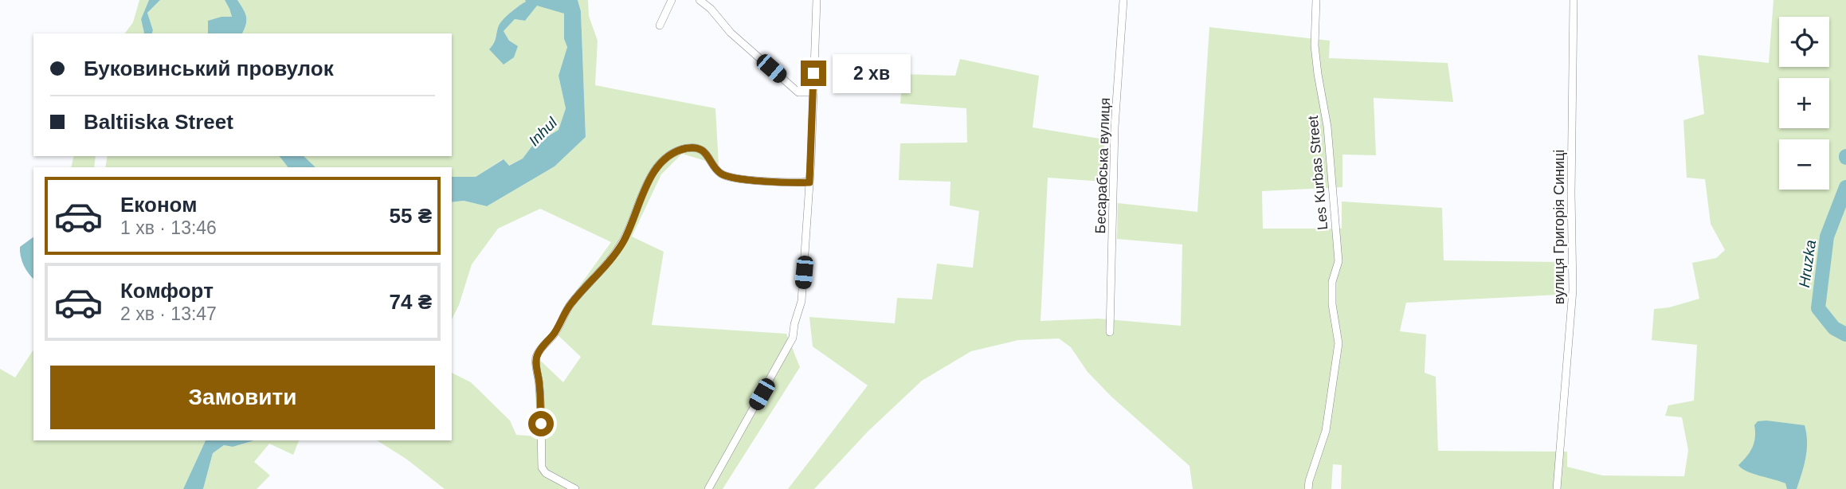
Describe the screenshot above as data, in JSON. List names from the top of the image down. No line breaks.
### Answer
{"streets":{"street":["Бесарабська вулиця","Les Kurbas Street","вулиця Григорія Синиці"]},"water":["Inhul","Hruzka"],"page":{"map_buttons":["+","−"],"banner":["Буковинський провулок","Baltiiska Street"],"bubble":"2 хв","list":[{"name":"Економ","note":"1 хв · 13:46","value":"55 ₴"},{"name":"Комфорт","note":"2 хв · 13:47","value":"74 ₴"}],"buttons":"Замовити"}}
